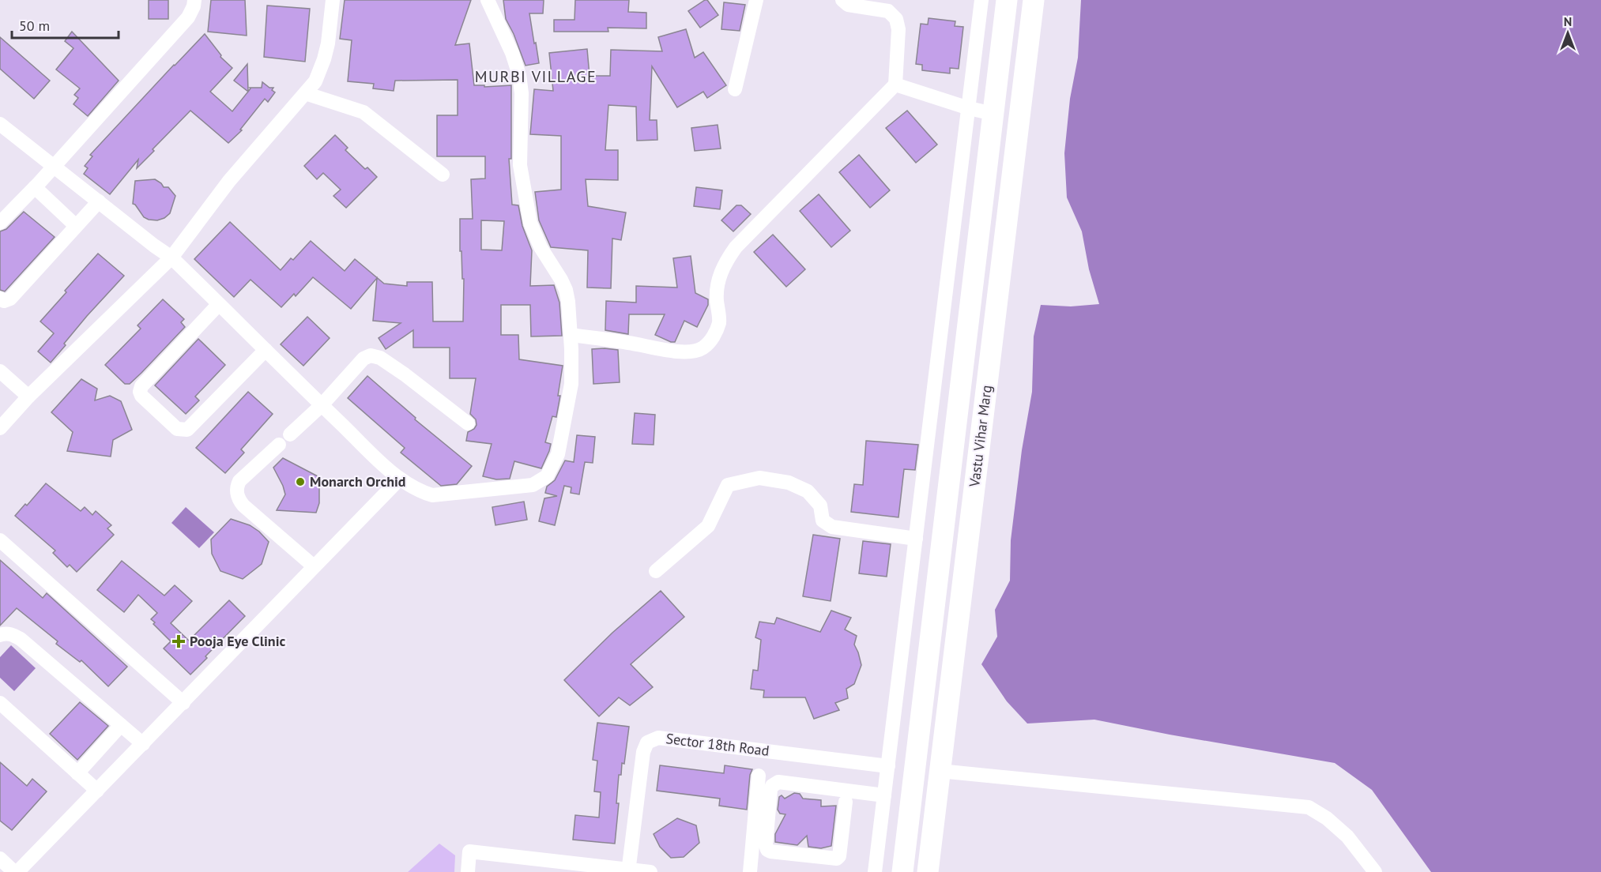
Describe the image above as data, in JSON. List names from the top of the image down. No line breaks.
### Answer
{"streets":{"main road":["Vastu Vihar Marg"],"street":["Sector 18th Road"]},"districts":["MURBI VILLAGE"],"places":{"other":["Monarch Orchid"],"health":["Pooja Eye Clinic"]},"scale_bar":"50 m","north":"top"}
